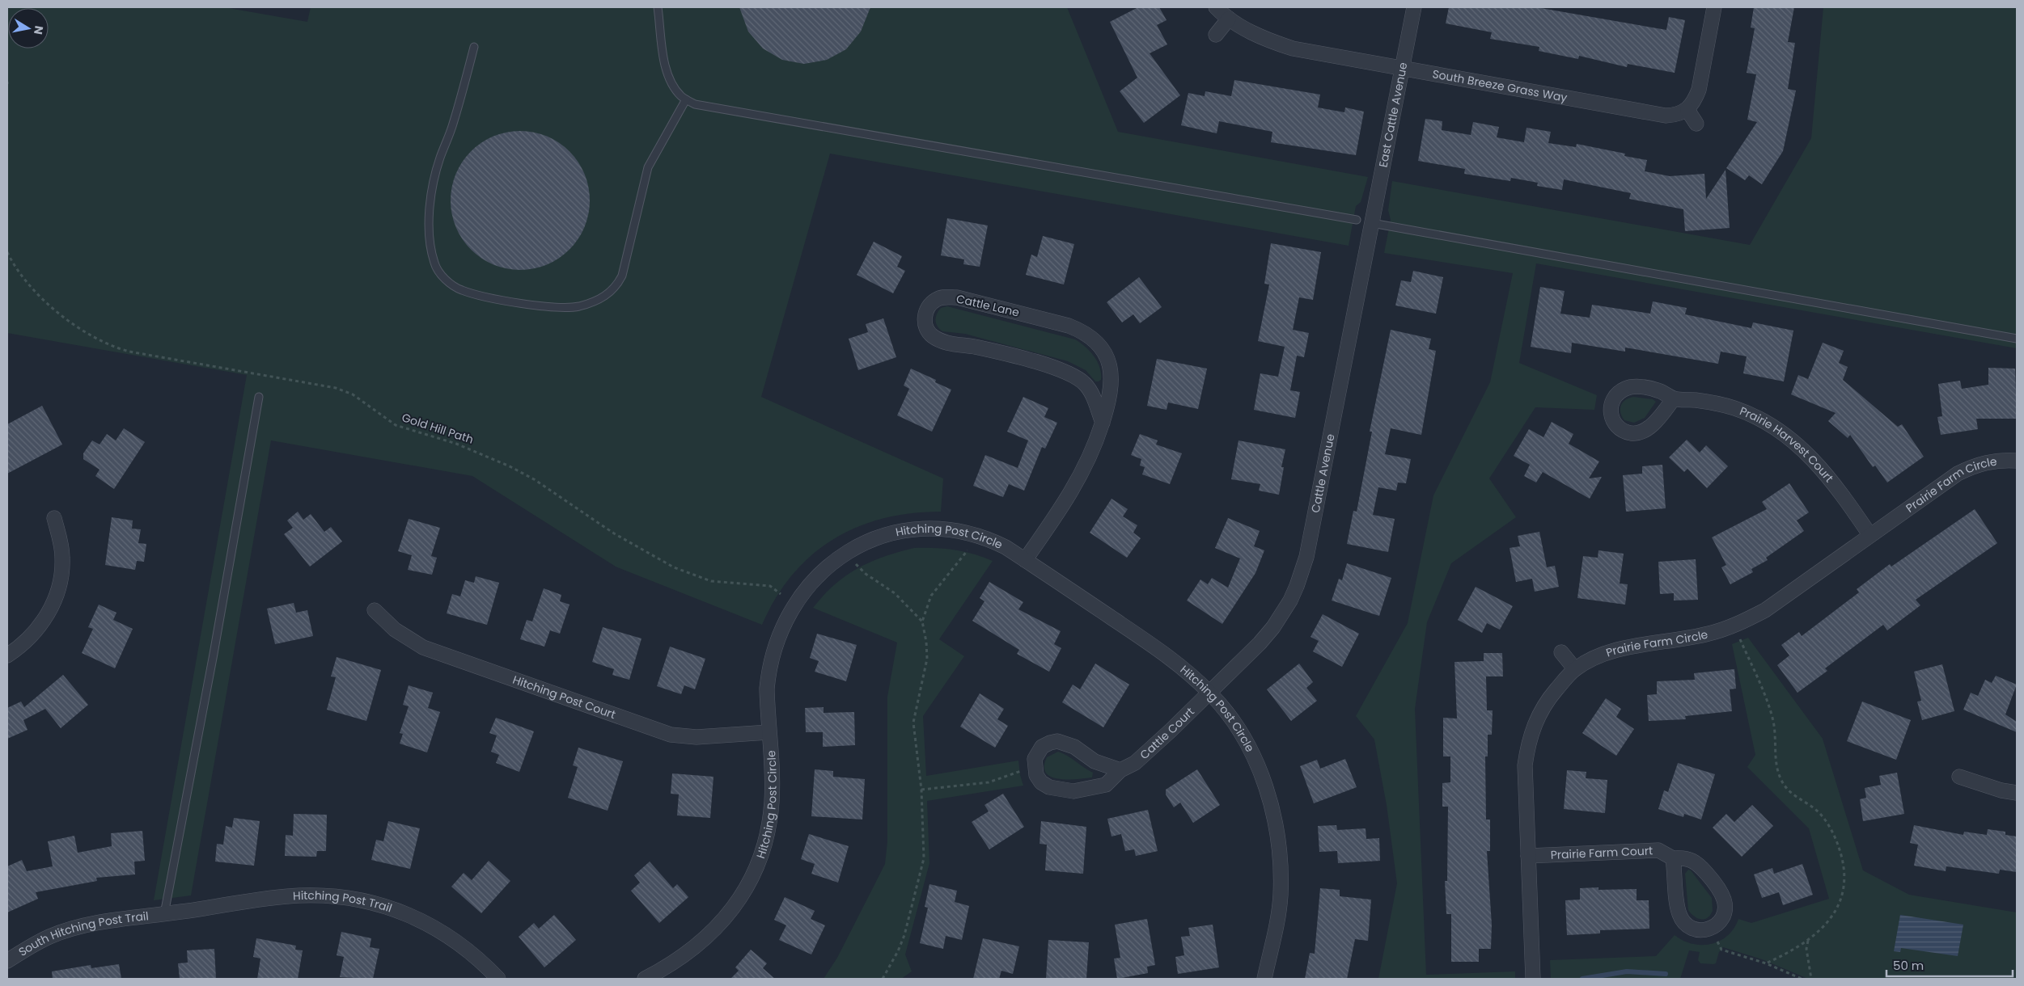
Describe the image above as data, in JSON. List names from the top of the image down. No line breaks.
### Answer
{"streets":{"street":["South Breeze Grass Way","East Cattle Avenue","Cattle Lane","Prairie Harvest Court","Cattle Avenue","Prairie Farm Circle","Hitching Post Circle","Hitching Post Court","Cattle Court","Prairie Farm Court","Hitching Post Trail","South Hitching Post Trail"],"path":["Gold Hill Path"]},"crossings":[["South Breeze Grass Way","East Cattle Avenue"],["East Cattle Avenue","Cattle Avenue"],["Cattle Lane","Hitching Post Circle"],["Prairie Harvest Court","Prairie Farm Circle"],["Cattle Avenue","Hitching Post Circle"],["Cattle Avenue","Cattle Court"],["Prairie Farm Circle","Prairie Farm Court"],["Hitching Post Circle","Hitching Post Court"],["Hitching Post Circle","Cattle Court"],["Hitching Post Trail","South Hitching Post Trail"]],"scale_bar":"50 m","north":"right"}
